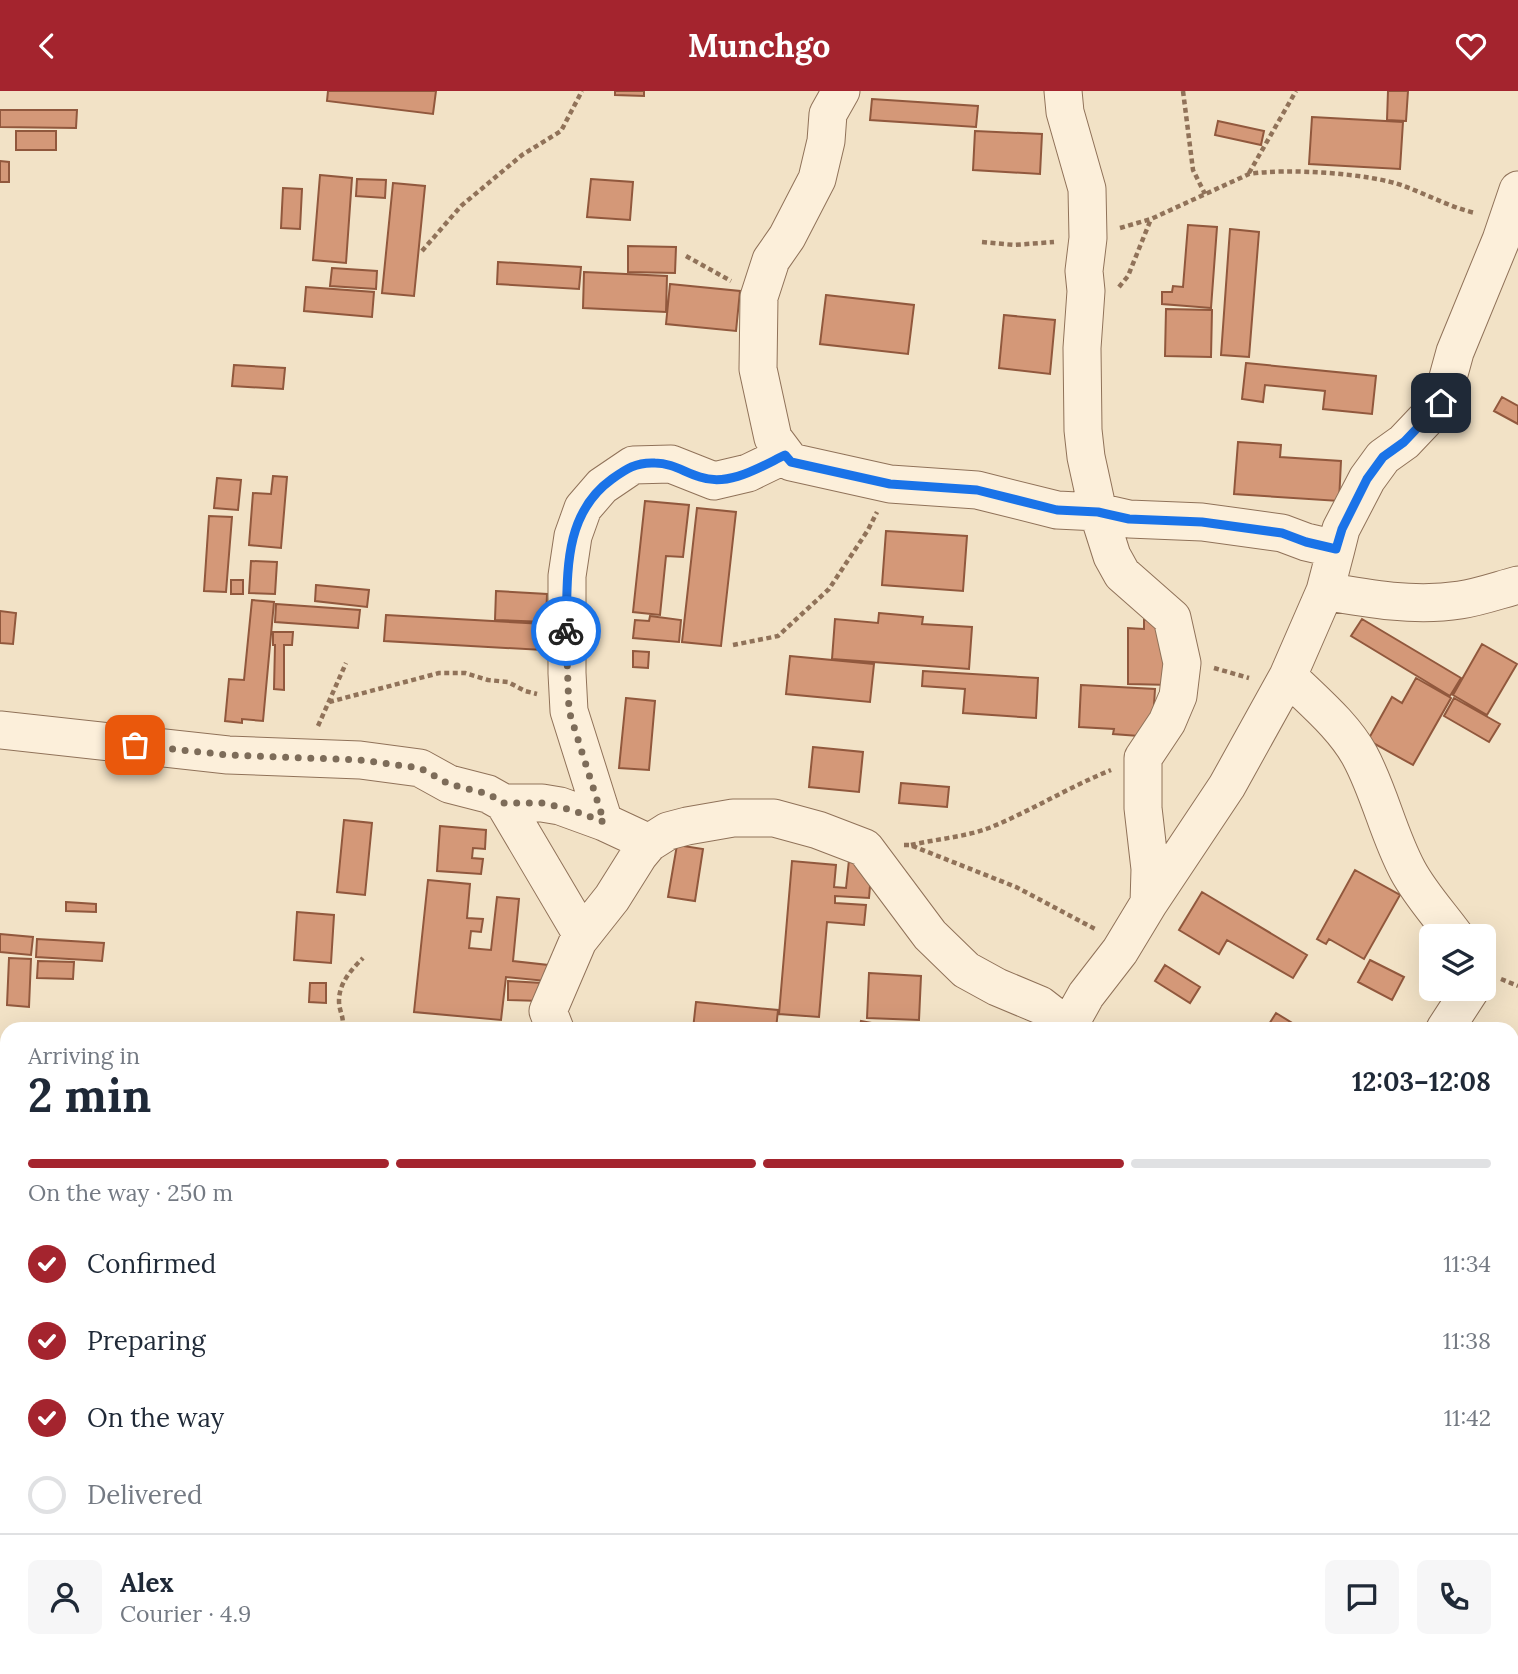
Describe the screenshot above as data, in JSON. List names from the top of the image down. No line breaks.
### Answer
{"page":{"header":"Munchgo","heading":["2 min","Arriving in","12:03–12:08"],"panel":["Alex","Courier · 4.9"],"bar":"On the way · 250 m","list":[["Confirmed","11:34"],["Preparing","11:38"],["On the way","11:42"],"Delivered"]}}
